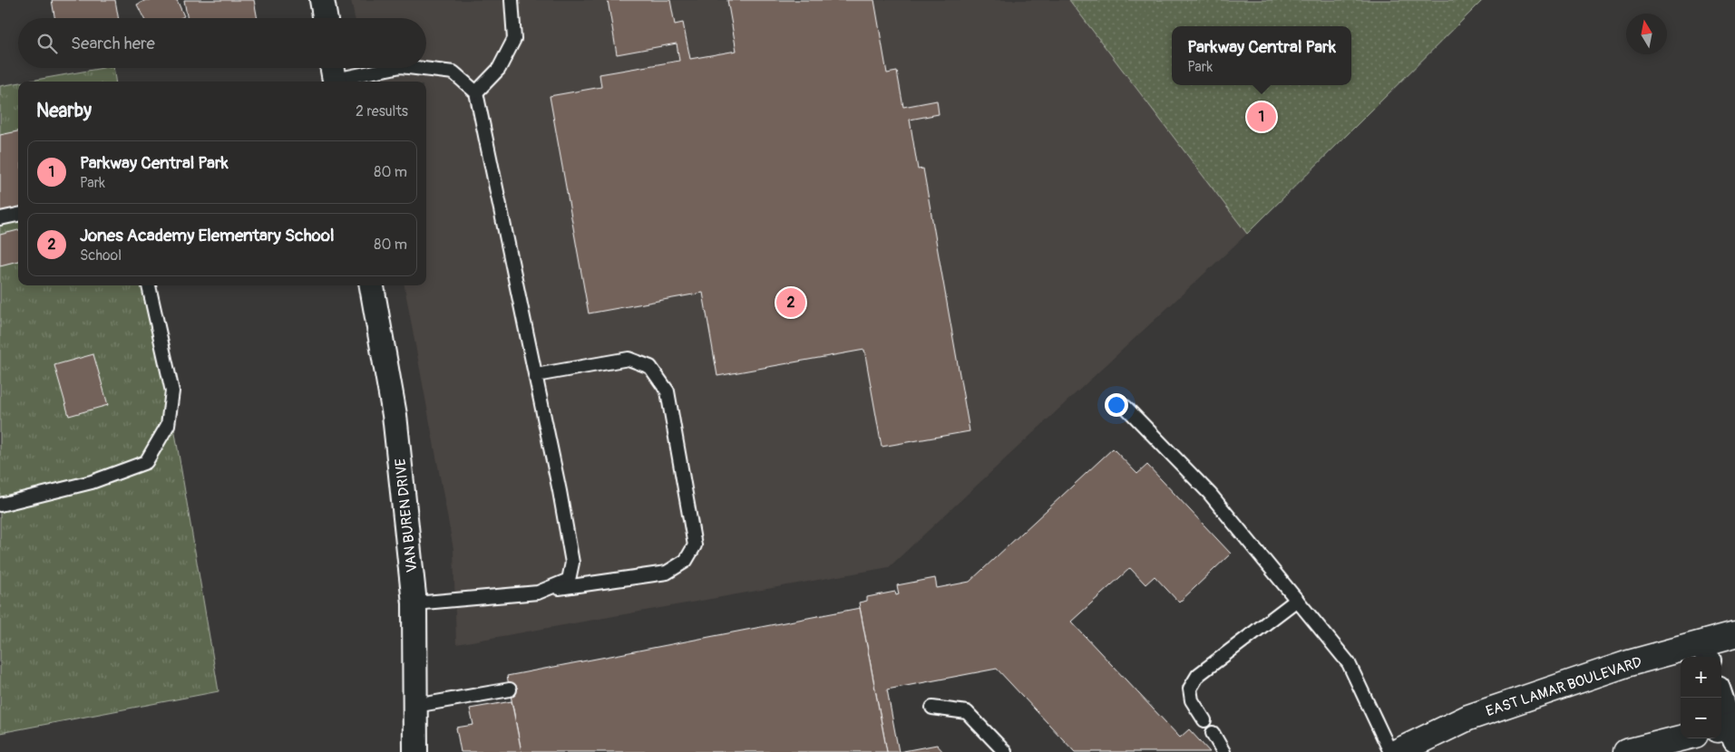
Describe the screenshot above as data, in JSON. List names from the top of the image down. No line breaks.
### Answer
{"streets":{"main road":["EAST LAMAR BOULEVARD"],"street":["VAN BUREN DRIVE"]},"north":"top","page":{"search":"Search here","popup":["Parkway Central Park","Park"],"heading":["Nearby","2 results"],"pins":["1","2"],"list":[{"mark":"1","name":"Parkway Central Park","note":"Park","value":"80 m"},{"mark":"2","name":"Jones Academy Elementary School","note":"School","value":"80 m"}],"map_buttons":["+","−"]}}
